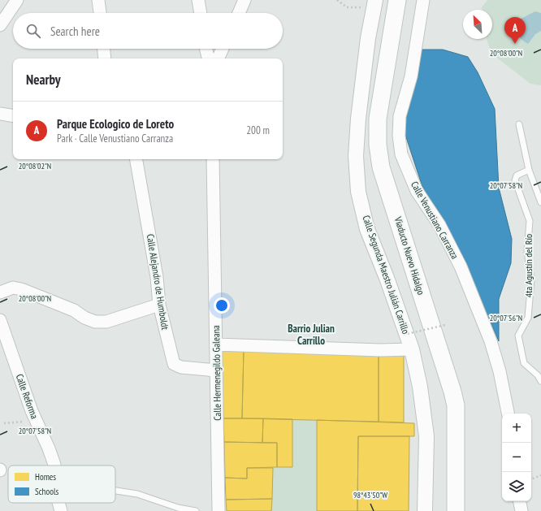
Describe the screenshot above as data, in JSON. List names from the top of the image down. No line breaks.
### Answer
{"streets":{"main road":["Viaducto Nuevo Hidalgo"],"street":["Calle Venustiano Carranza","Calle Segunda Maestro Julián Carrillo","Calle Alejandro de Humboldt","Calle Hermenegildo Galeana","Calle Reforma"],"lane":["4ta Agustín del Río"]},"crossings":[["Calle Alejandro de Humboldt","Calle Hermenegildo Galeana"]],"districts":["Barrio Julian Carrillo"],"legend":["Homes","Schools"],"north":"top left","page":{"search":"Search here","pins":"A","heading":"Nearby","list":[{"mark":"A","name":"Parque Ecologico de Loreto","note":"Park · Calle Venustiano Carranza","value":"200 m"}],"map_buttons":["+","−"]},"coordinates":["20°08'00\"N","20°08'02\"N","20°07'58\"N","20°07'56\"N","98°43'50\"W"]}
